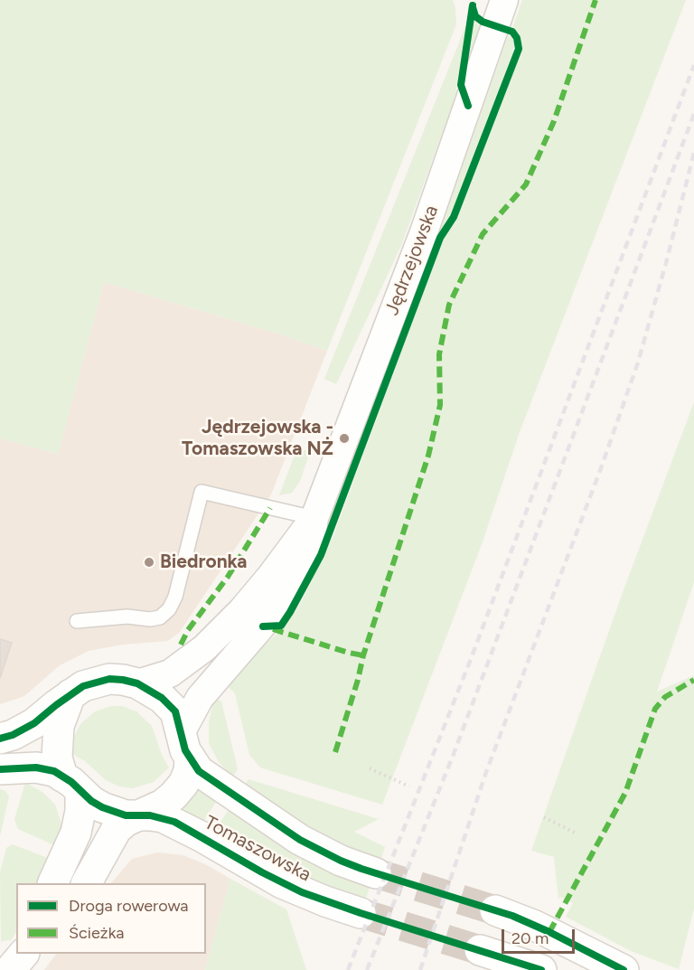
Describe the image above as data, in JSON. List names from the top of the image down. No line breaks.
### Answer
{"streets":{"street":["Jędrzejowska","Tomaszowska"]},"crossings":[["Jędrzejowska","Tomaszowska"]],"places":["Jędrzejowska - Tomaszowska NŻ","Biedronka"],"legend":["Droga rowerowa","Ścieżka"],"scale_bar":"20 m"}
